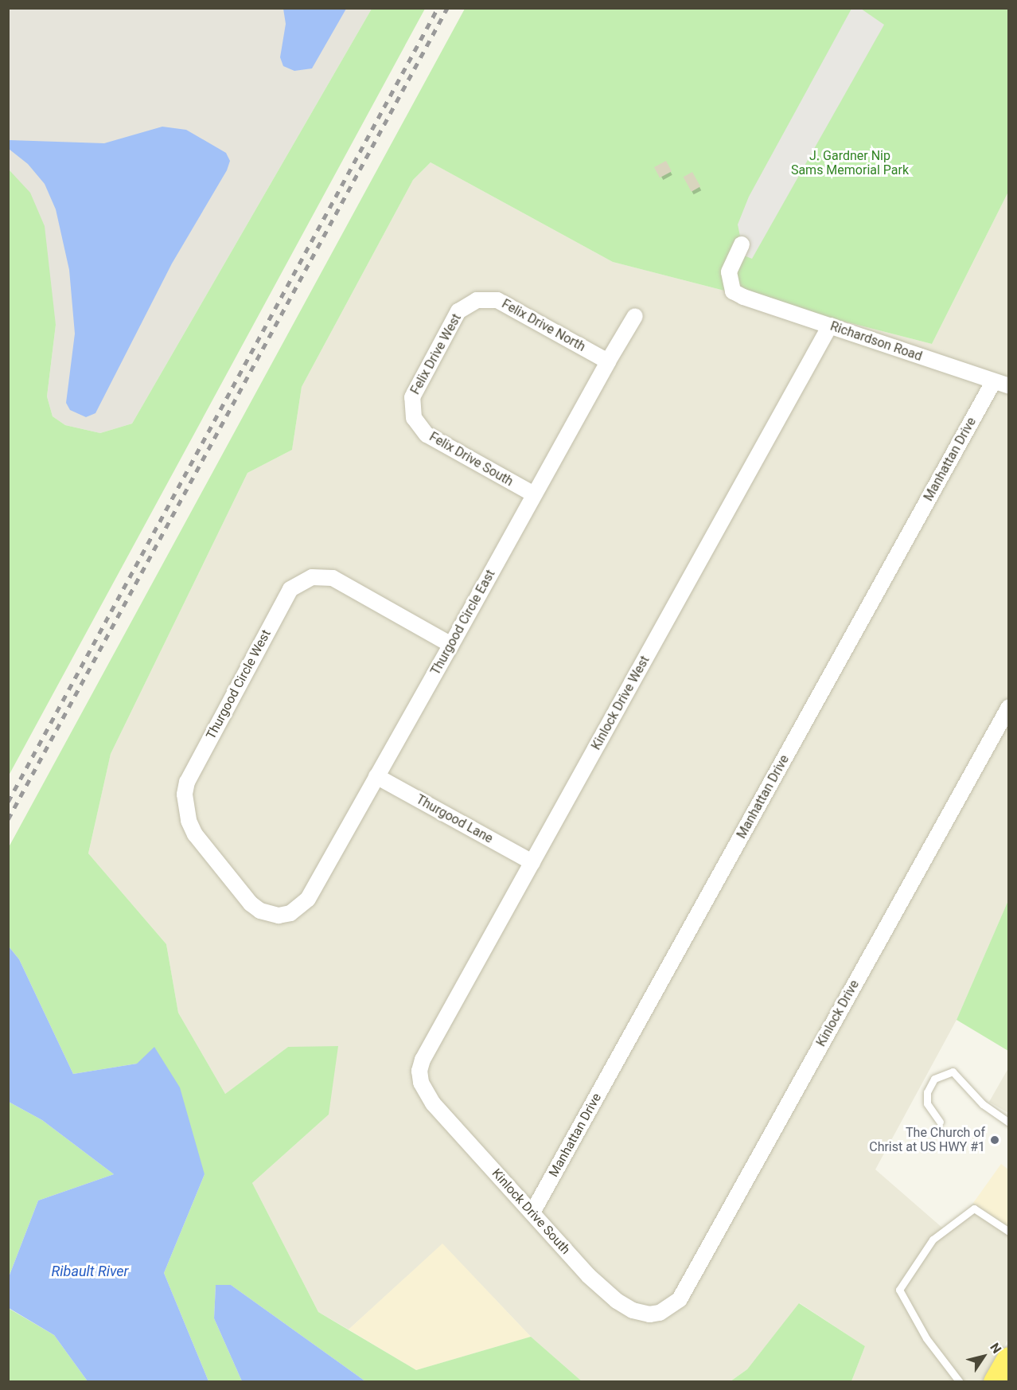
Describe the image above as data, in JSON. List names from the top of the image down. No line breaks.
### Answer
{"streets":{"street":["Felix Drive North","Richardson Road","Felix Drive West","Felix Drive South","Manhattan Drive","Thurgood Circle East","Thurgood Circle West","Kinlock Drive West","Thurgood Lane","Kinlock Drive","Kinlock Drive South"]},"crossings":[["Felix Drive North","Felix Drive West"],["Felix Drive North","Thurgood Circle East"],["Richardson Road","Manhattan Drive"],["Richardson Road","Kinlock Drive West"],["Felix Drive West","Felix Drive South"],["Felix Drive South","Thurgood Circle East"],["Manhattan Drive","Kinlock Drive South"],["Thurgood Circle East","Thurgood Circle West"],["Thurgood Circle East","Thurgood Lane"],["Kinlock Drive West","Thurgood Lane"],["Kinlock Drive West","Kinlock Drive South"],["Kinlock Drive","Kinlock Drive South"]],"water":["Ribault River"],"parks":["J. Gardner Nip Sams Memorial Park"],"places":["The Church of Christ at US HWY #1"],"north":"top right"}
